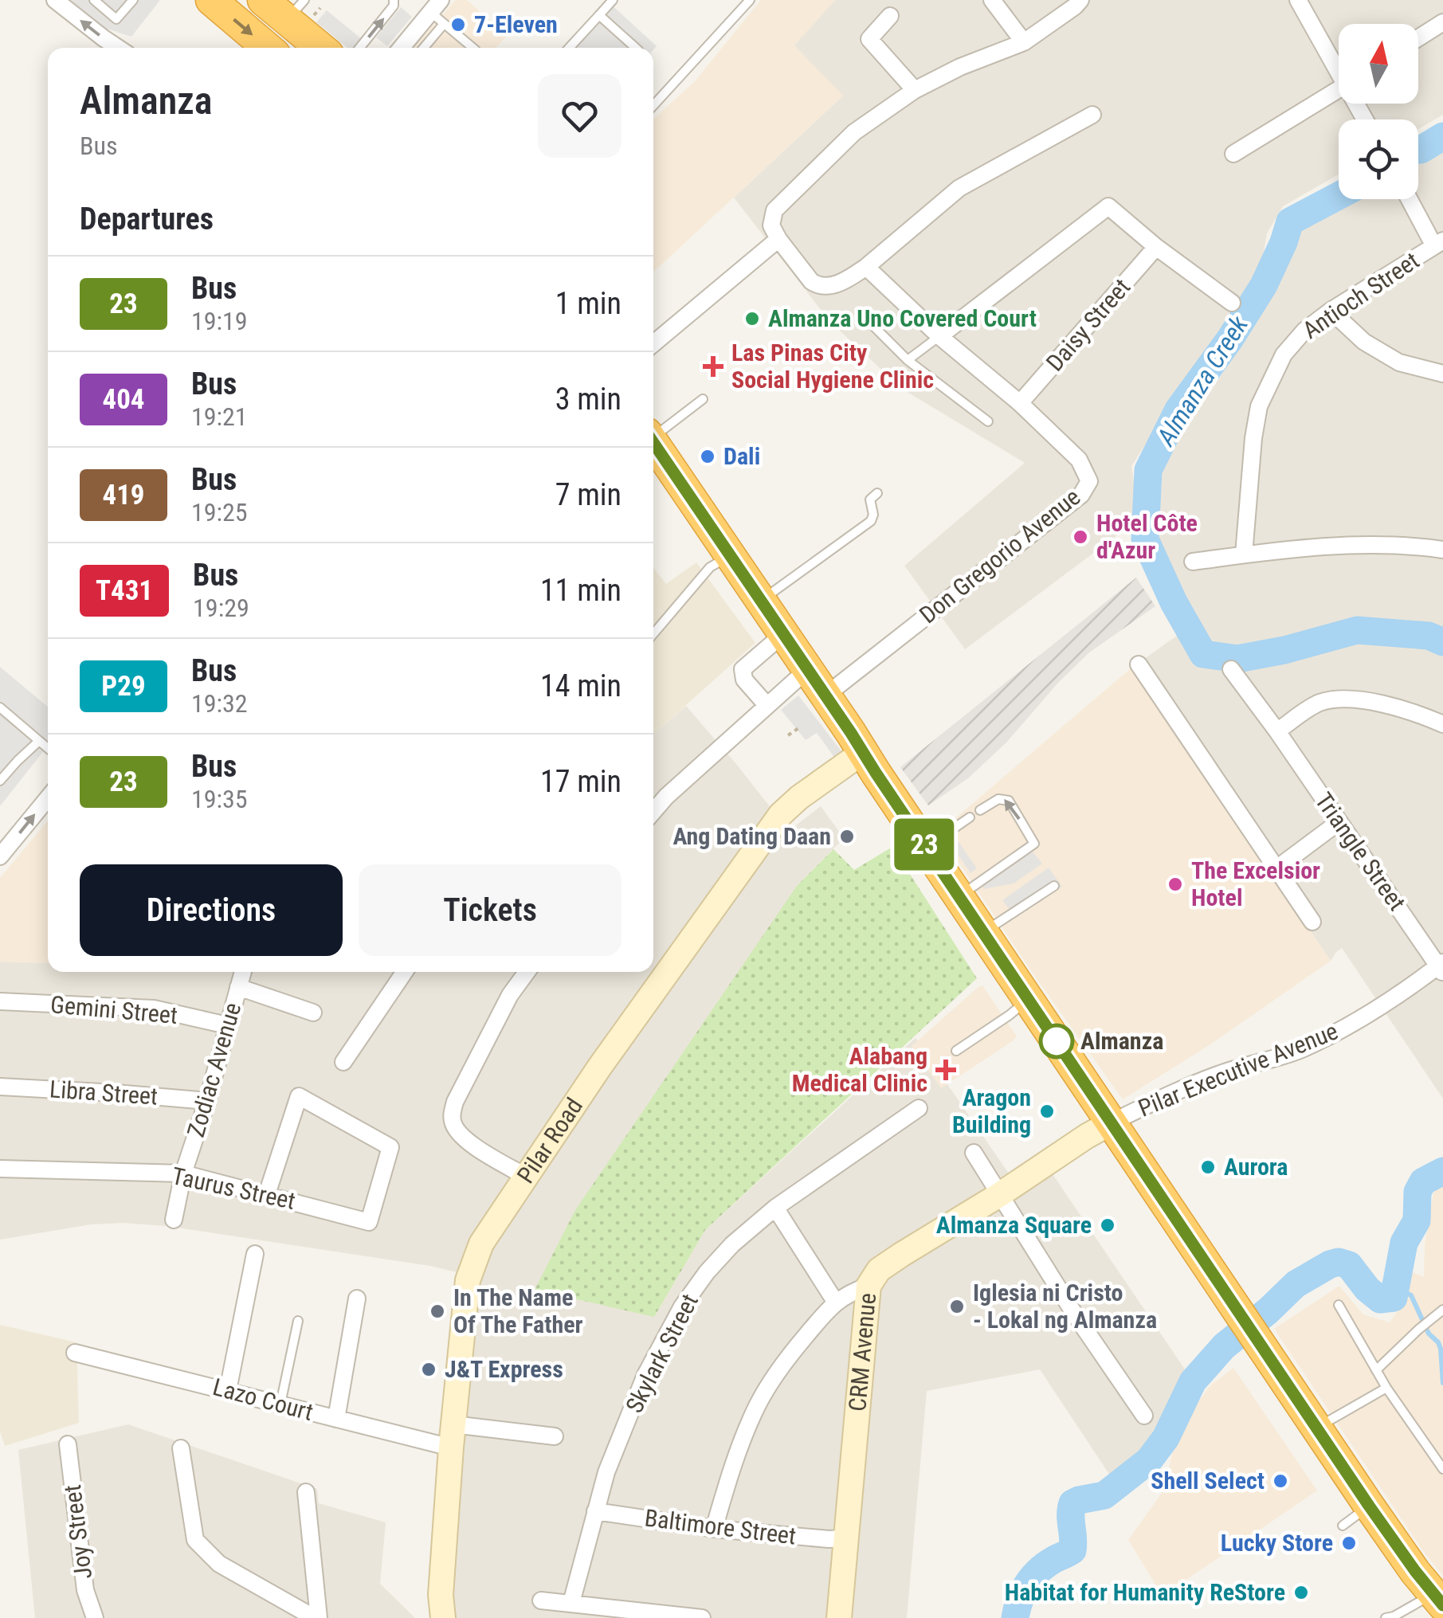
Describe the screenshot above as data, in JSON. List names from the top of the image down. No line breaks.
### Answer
{"streets":{"street":["Antioch Street","Daisy Street","Don Gregorio Avenue","Triangle Street","Gemini Street","Zodiac Avenue","Pilar Executive Avenue","Libra Street","Pilar Road","Taurus Street","Skylark Street","CRM Avenue","Lazo Court","Baltimore Street","Joy Street"]},"crossings":[["Daisy Street","Don Gregorio Avenue"],["Triangle Street","Pilar Executive Avenue"],["Gemini Street","Zodiac Avenue"],["Zodiac Avenue","Libra Street"],["Zodiac Avenue","Taurus Street"],["Pilar Executive Avenue","CRM Avenue"],["Pilar Road","Lazo Court"],["Skylark Street","Baltimore Street"],["CRM Avenue","Baltimore Street"]],"water":["Almanza Creek"],"places":{"other":["7-Eleven","Almanza Uno Covered Court","Dali","Hotel Côte d'Azur","Ang Dating Daan","The Excelsior Hotel","Almanza","Aragon Building","Aurora","Almanza Square","Iglesia ni Cristo - Lokal ng Almanza","In The Name Of The Father","J&T Express","Shell Select","Lucky Store","Habitat for Humanity ReStore"],"health":["Las Pinas City Social Hygiene Clinic","Alabang Medical Clinic"]},"lines":["bus line 23"],"north":"top","page":{"on_map":"23","heading":[["Almanza","Bus"],"Departures"],"list":[{"mark":"23","name":"Bus","note":"19:19","value":"1 min"},{"mark":"404","name":"Bus","note":"19:21","value":"3 min"},{"mark":"419","name":"Bus","note":"19:25","value":"7 min"},{"mark":"T431","name":"Bus","note":"19:29","value":"11 min"},{"mark":"P29","name":"Bus","note":"19:32","value":"14 min"},{"mark":"23","name":"Bus","note":"19:35","value":"17 min"}],"buttons":["Directions","Tickets"]}}
